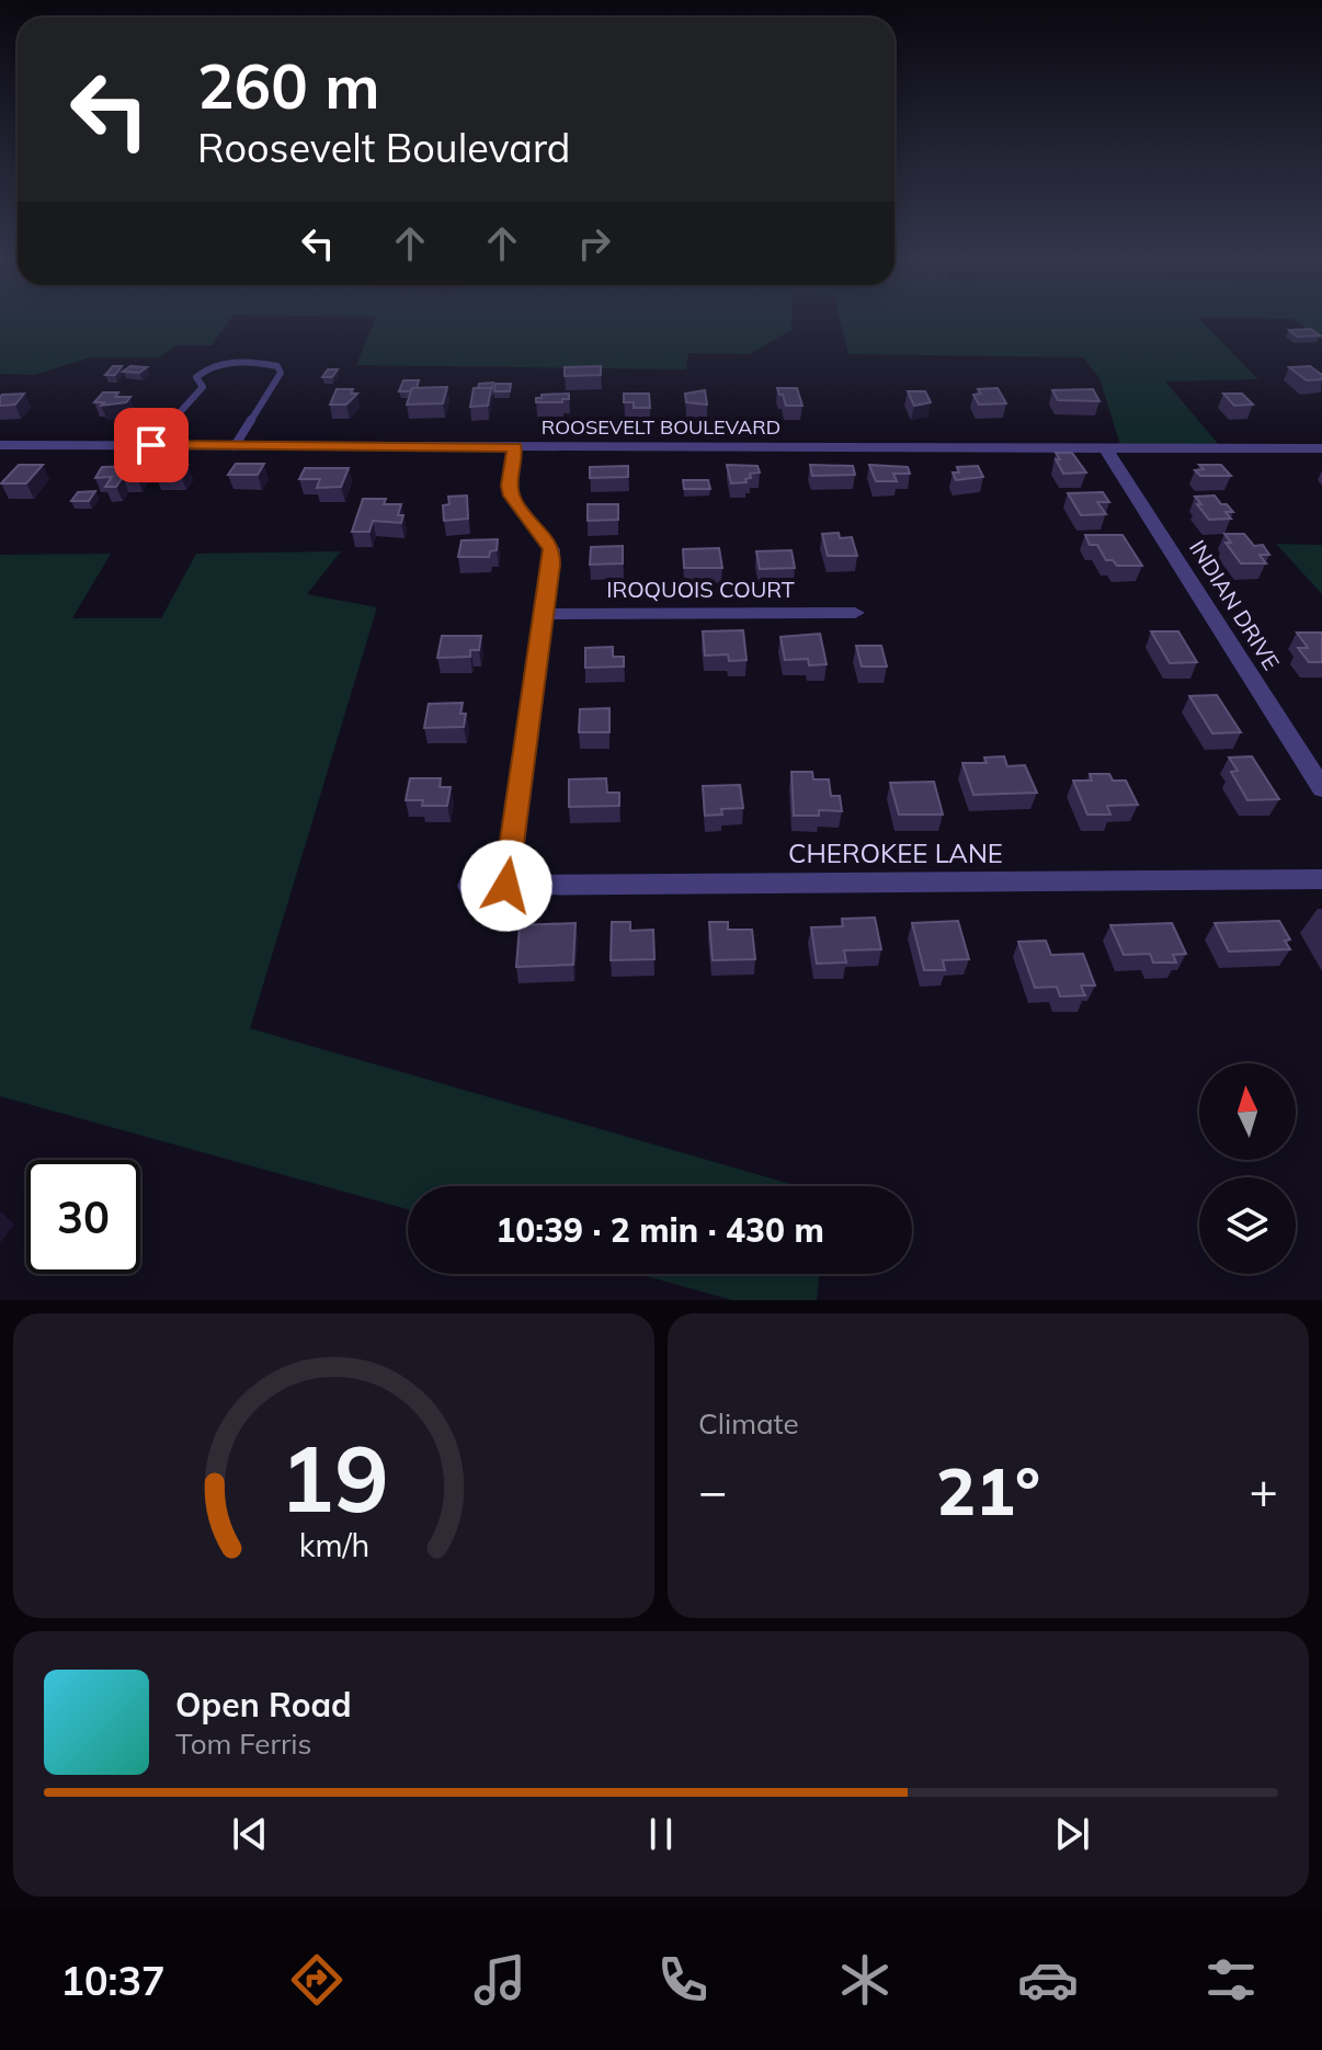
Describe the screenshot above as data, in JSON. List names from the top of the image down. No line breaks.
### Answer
{"streets":{"street":["ROOSEVELT BOULEVARD","IROQUOIS COURT","INDIAN DRIVE","CHEROKEE LANE"]},"crossings":[["ROOSEVELT BOULEVARD","INDIAN DRIVE"]],"north":"top","page":{"turn":["260 m","Roosevelt Boulevard"],"limit":"30","trip":"10:39 · 2 min · 430 m","tile":"Climate","heat":["−","21°","+"],"song":["Open Road","Tom Ferris"],"tabs":"10:37","gauge":["19","km/h"]}}
